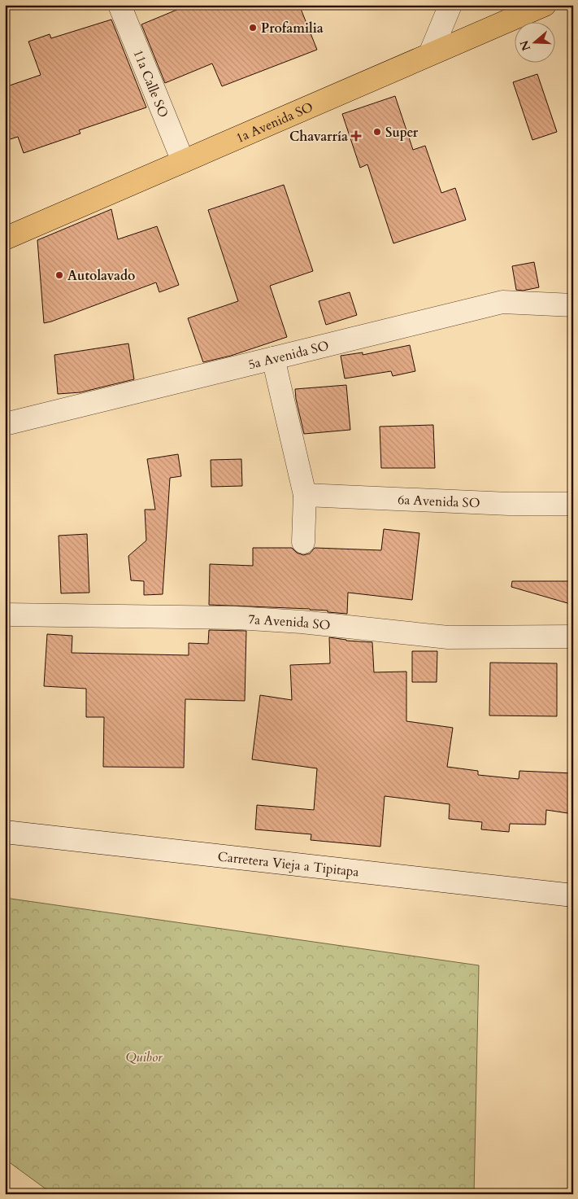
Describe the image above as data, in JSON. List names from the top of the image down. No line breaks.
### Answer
{"streets":{"highway":["1a Avenida SO"],"street":["11a Calle SO","5a Avenida SO","6a Avenida SO","7a Avenida SO","Carretera Vieja a Tipitapa"]},"crossings":[["11a Calle SO","1a Avenida SO"]],"parks":["Quibor"],"places":{"other":["Profamilia","Super","Autolavado"],"health":["Chavarría"]},"north":"left"}
